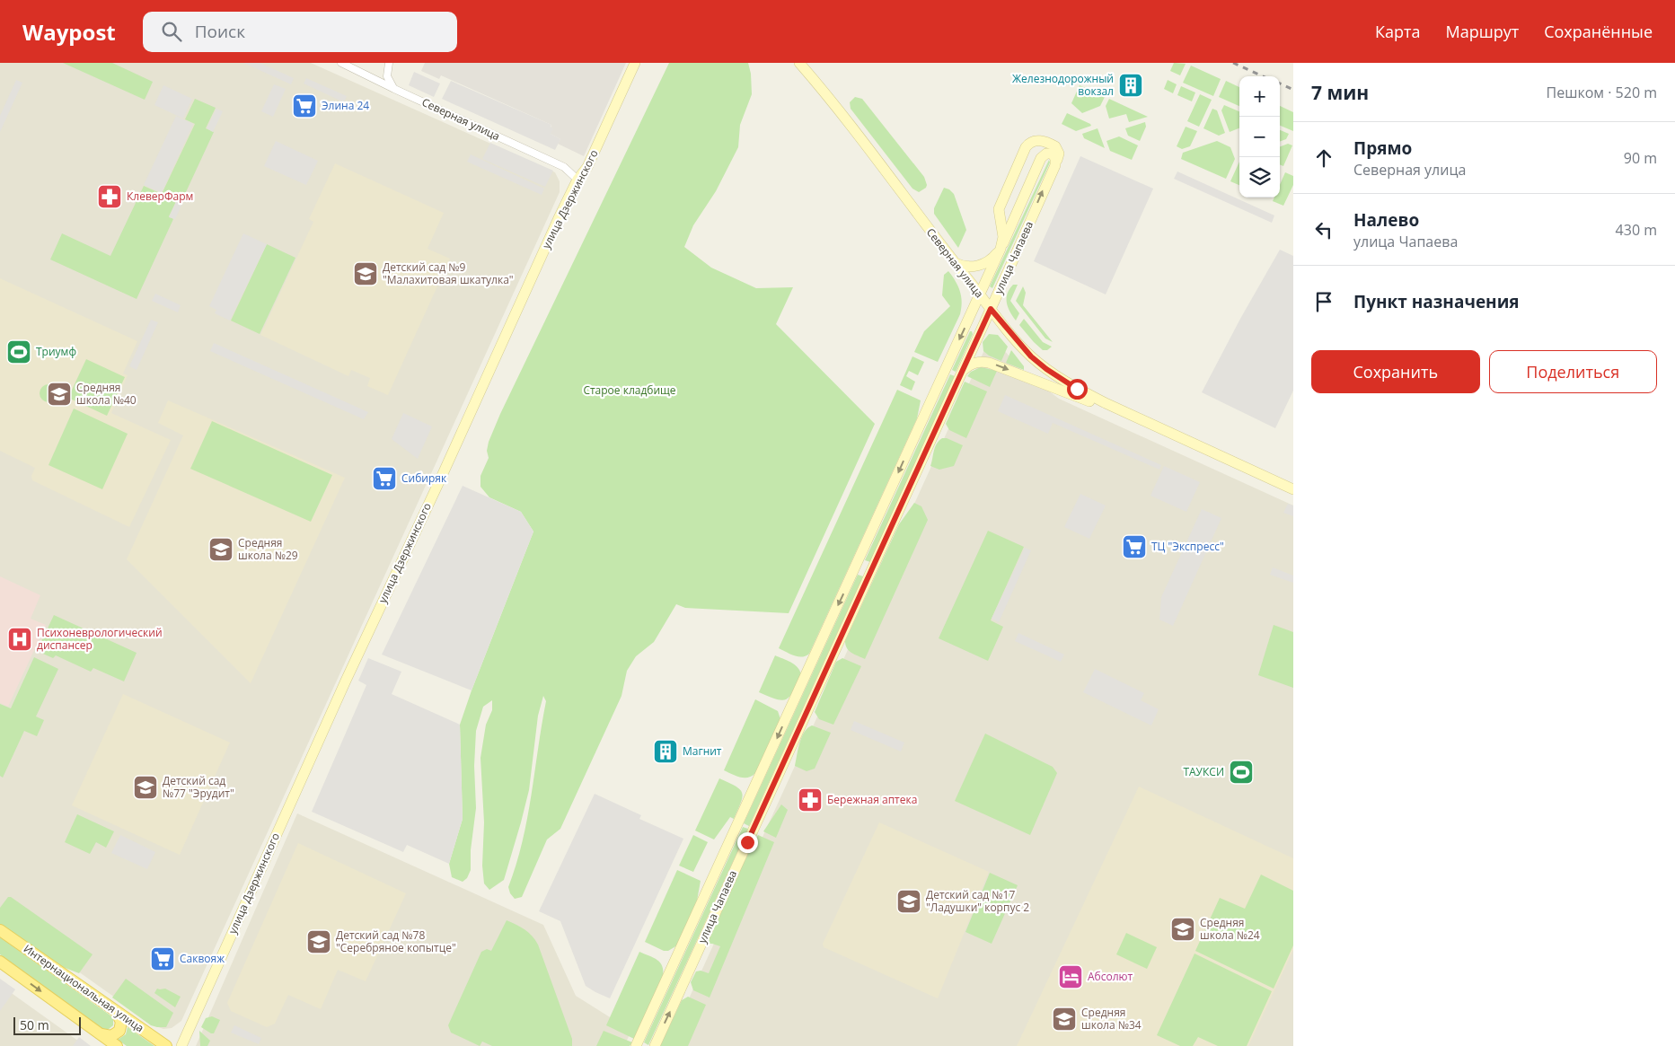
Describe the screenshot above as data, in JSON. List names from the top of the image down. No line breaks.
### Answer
{"streets":{"main road":["Северная улица","улица Дзержинского","улица Чапаева","Интернациональная улица"]},"crossings":[["Северная улица","улица Дзержинского"],["Северная улица","улица Чапаева"]],"parks":["Старое кладбище"],"places":{"building":["Железнодорожный вокзал","Магнит"],"supermarket":["Элина 24","Сибиряк","ТЦ \"Экспресс\"","Саквояж"],"pharmacy":["КлеверФарм","Бережная аптека"],"school or university":["Детский сад №9 \"Малахитовая шкатулка\"","Средняя школа №40","Средняя школа №29","Детский сад №77 \"Эрудит\"","Детский сад №17 \"Ладушки\" корпус 2","Средняя школа №24","Детский сад №78 \"Серебряное копытце\"","Средняя школа №34"],"sports":["Триумф","ТАУКСИ"],"hospital":["Психоневрологический диспансер"],"hotel":["Абсолют"]},"scale_bar":"50 m","page":{"header":"Waypost","search":"Поиск","nav":["Карта","Маршрут","Сохранённые"],"heading":["7 мин","Пешком · 520 m"],"map_buttons":["+","−"],"list":[["Прямо","Северная улица","90 m"],["Налево","улица Чапаева","430 m"],"Пункт назначения"],"buttons":["Сохранить","Поделиться"],"scale":"50 m"}}
